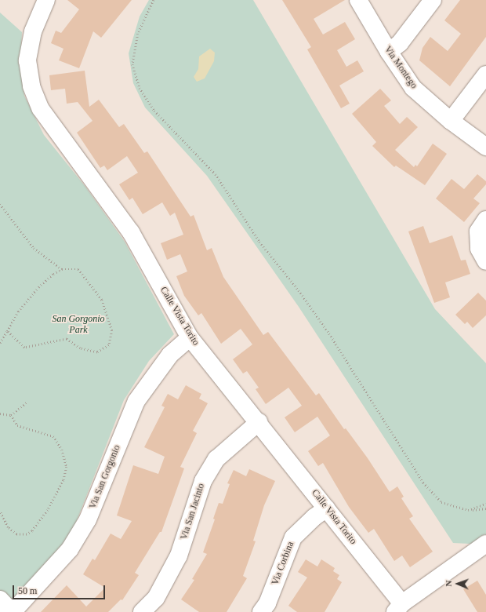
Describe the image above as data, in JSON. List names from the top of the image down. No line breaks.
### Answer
{"streets":{"street":["Via Montego","Calle Vista Torito","Via San Gorgonio","Via San Jacinto","Via Corbina"]},"crossings":[["Calle Vista Torito","Via San Gorgonio"],["Calle Vista Torito","Via San Jacinto"],["Calle Vista Torito","Via Corbina"]],"parks":["San Gorgonio Park"],"scale_bar":"50 m","north":"left"}
